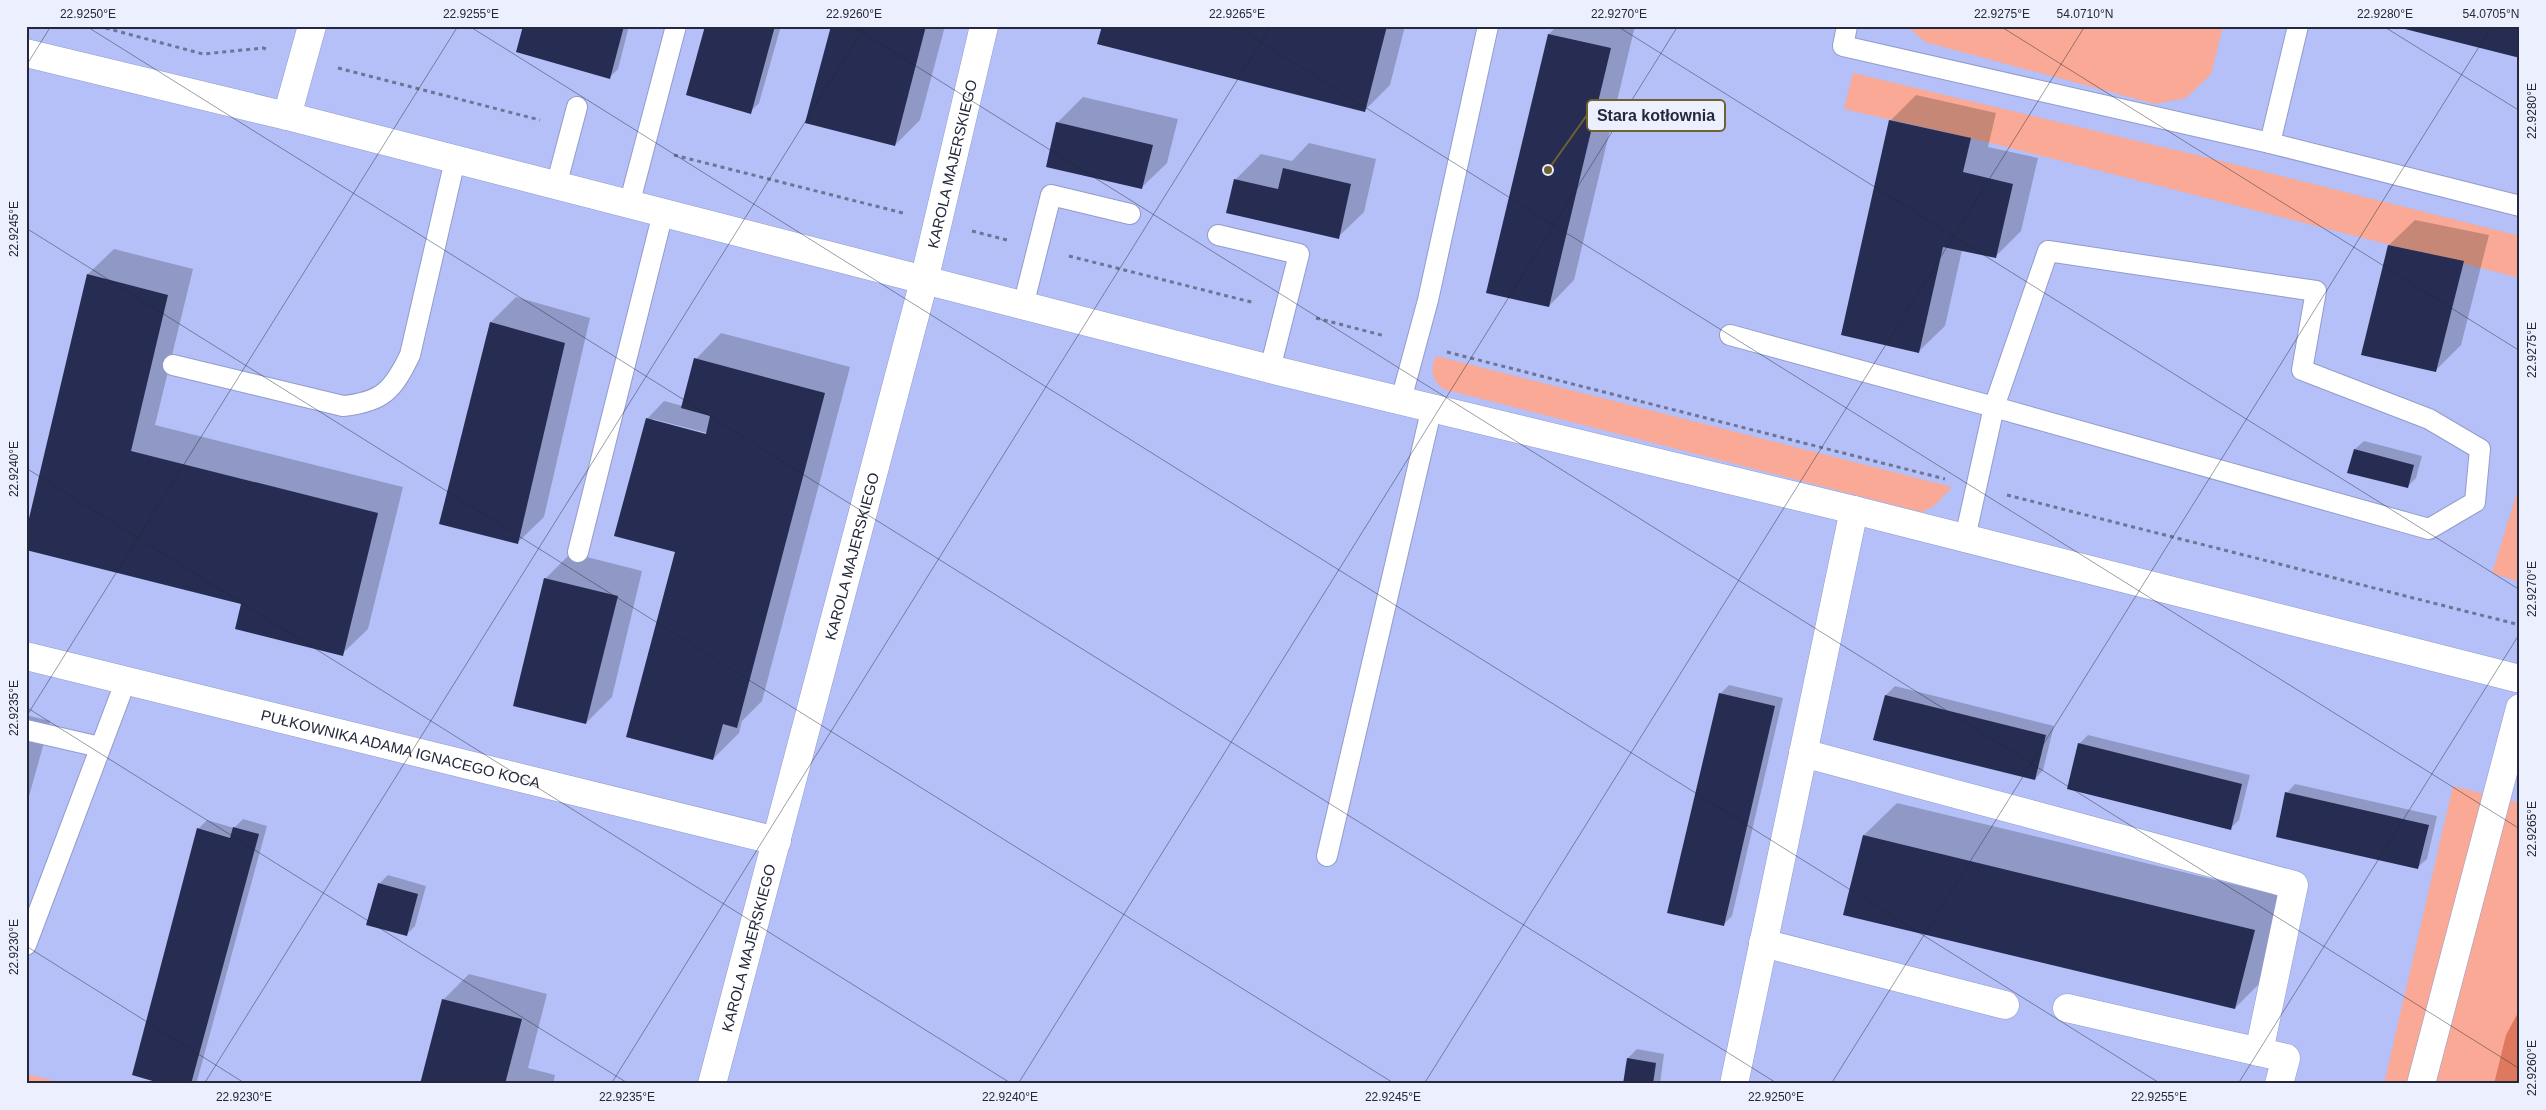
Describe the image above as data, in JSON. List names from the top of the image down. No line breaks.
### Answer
{"streets":{"street":["KAROLA MAJERSKIEGO","PUŁKOWNIKA ADAMA IGNACEGO KOCA"]},"crossings":[["KAROLA MAJERSKIEGO","PUŁKOWNIKA ADAMA IGNACEGO KOCA"]],"places":["Stara kotłownia"],"coordinates":["22.9250°E","22.9255°E","22.9260°E","22.9265°E","22.9270°E","22.9275°E","54.0710°N","22.9280°E","54.0705°N","22.9245°E","22.9240°E","22.9235°E","22.9230°E"]}
